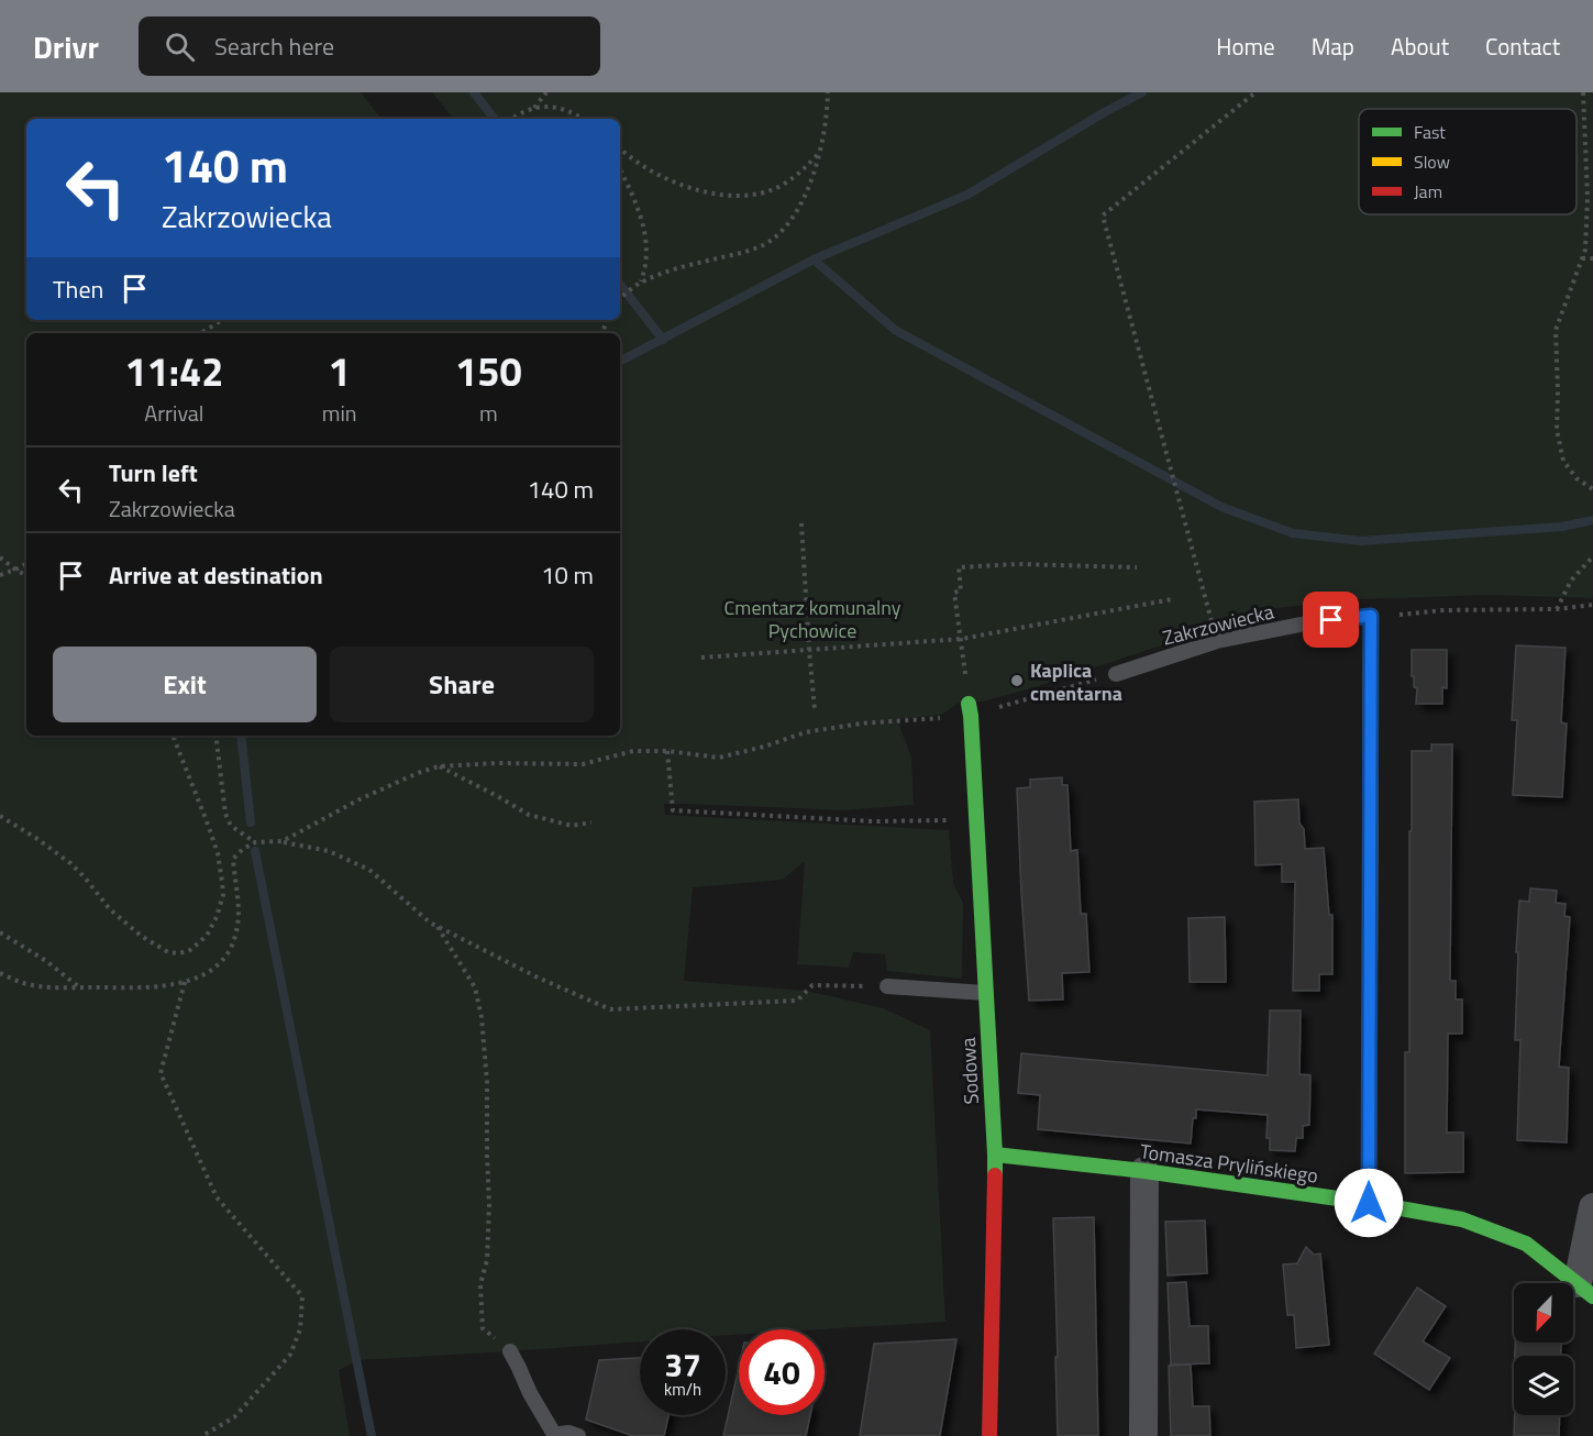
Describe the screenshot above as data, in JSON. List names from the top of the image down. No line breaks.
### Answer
{"streets":{"street":["Sodowa","Tomasza Prylińskiego"],"lane":["Zakrzowiecka"]},"crossings":[["Sodowa","Tomasza Prylińskiego"]],"parks":["Cmentarz komunalny Pychowice"],"places":["Kaplica cmentarna"],"legend":["Fast","Slow","Jam"],"north":"bottom left","page":{"header":"Drivr","search":"Search here","nav":["Home","Map","About","Contact"],"turn":["140 m","Zakrzowiecka"],"then":"Then","eta":["11:42","Arrival","1","min","150","m"],"list":[{"name":"Turn left","note":"Zakrzowiecka","value":"140 m"},{"name":"Arrive at destination","value":"10 m"}],"buttons":["Exit","Share"],"speed":"37 km/h","limit":"40"}}
